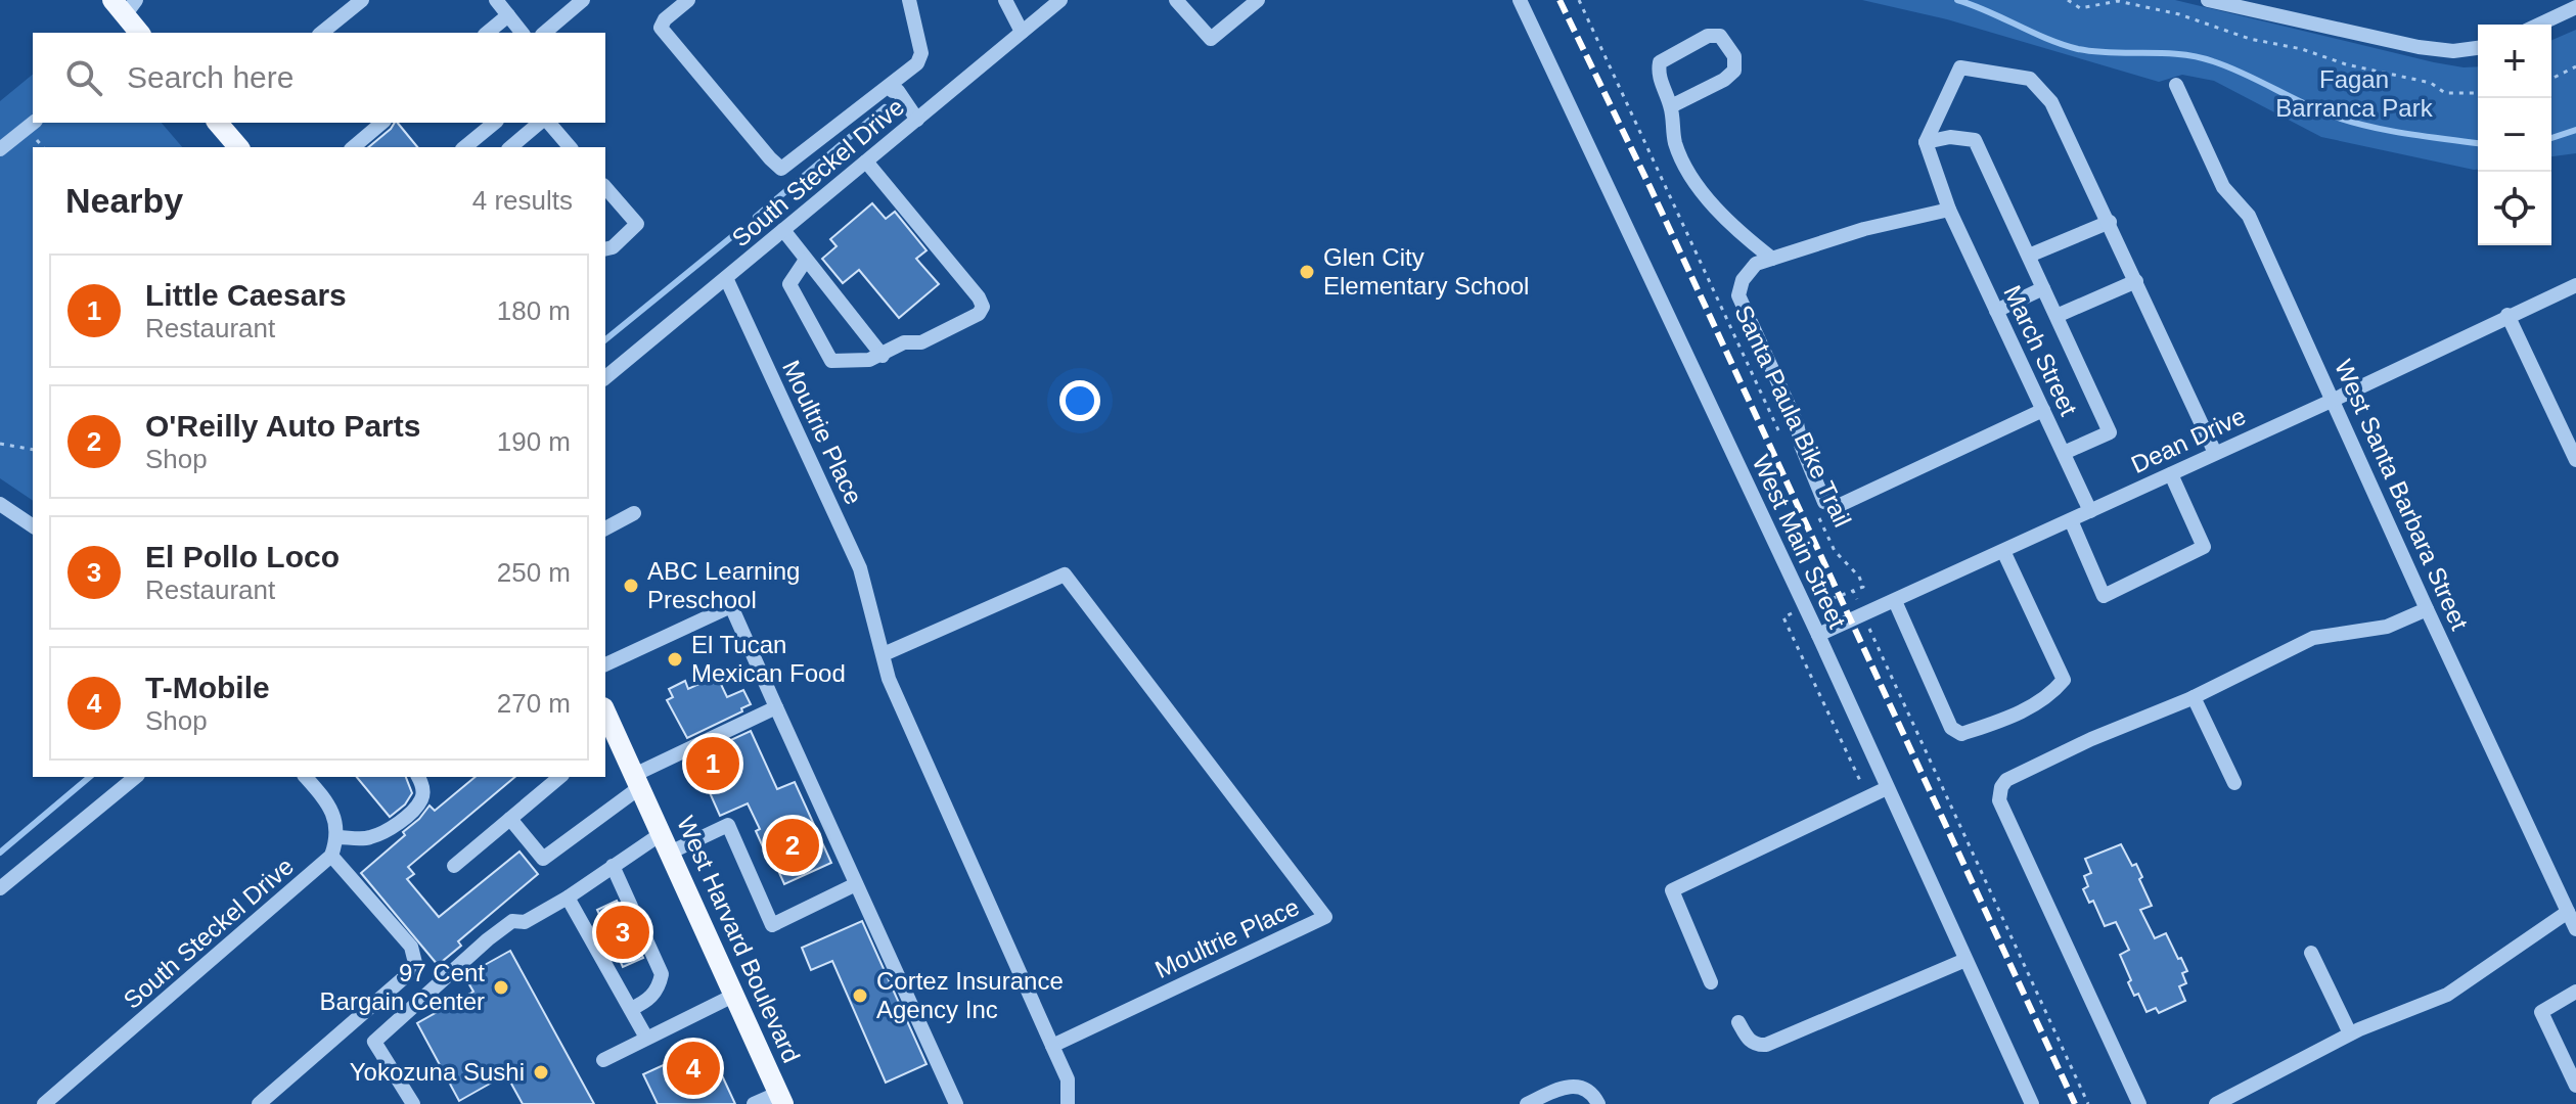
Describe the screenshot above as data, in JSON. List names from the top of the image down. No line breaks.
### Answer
{"streets":{"main road":["West Harvard Boulevard"],"street":["South Steckel Drive","March Street","Moultrie Place","Dean Drive","West Santa Barbara Street","West Main Street"],"path":["Santa Paula Bike Trail"]},"crossings":[["South Steckel Drive","Moultrie Place"],["March Street","Dean Drive"],["Santa Paula Bike Trail","Dean Drive"],["Dean Drive","West Santa Barbara Street"],["Dean Drive","West Main Street"]],"parks":["Fagan Barranca Park"],"places":["Glen City Elementary School","ABC Learning Preschool","El Tucan Mexican Food","97 Cent Bargain Center","Cortez Insurance Agency Inc","Yokozuna Sushi"],"page":{"map_buttons":["+","−"],"search":"Search here","heading":["Nearby","4 results"],"list":[{"mark":"1","name":"Little Caesars","note":"Restaurant","value":"180 m"},{"mark":"2","name":"O'Reilly Auto Parts","note":"Shop","value":"190 m"},{"mark":"3","name":"El Pollo Loco","note":"Restaurant","value":"250 m"},{"mark":"4","name":"T-Mobile","note":"Shop","value":"270 m"}],"pins":["1","2","3","4"]}}
